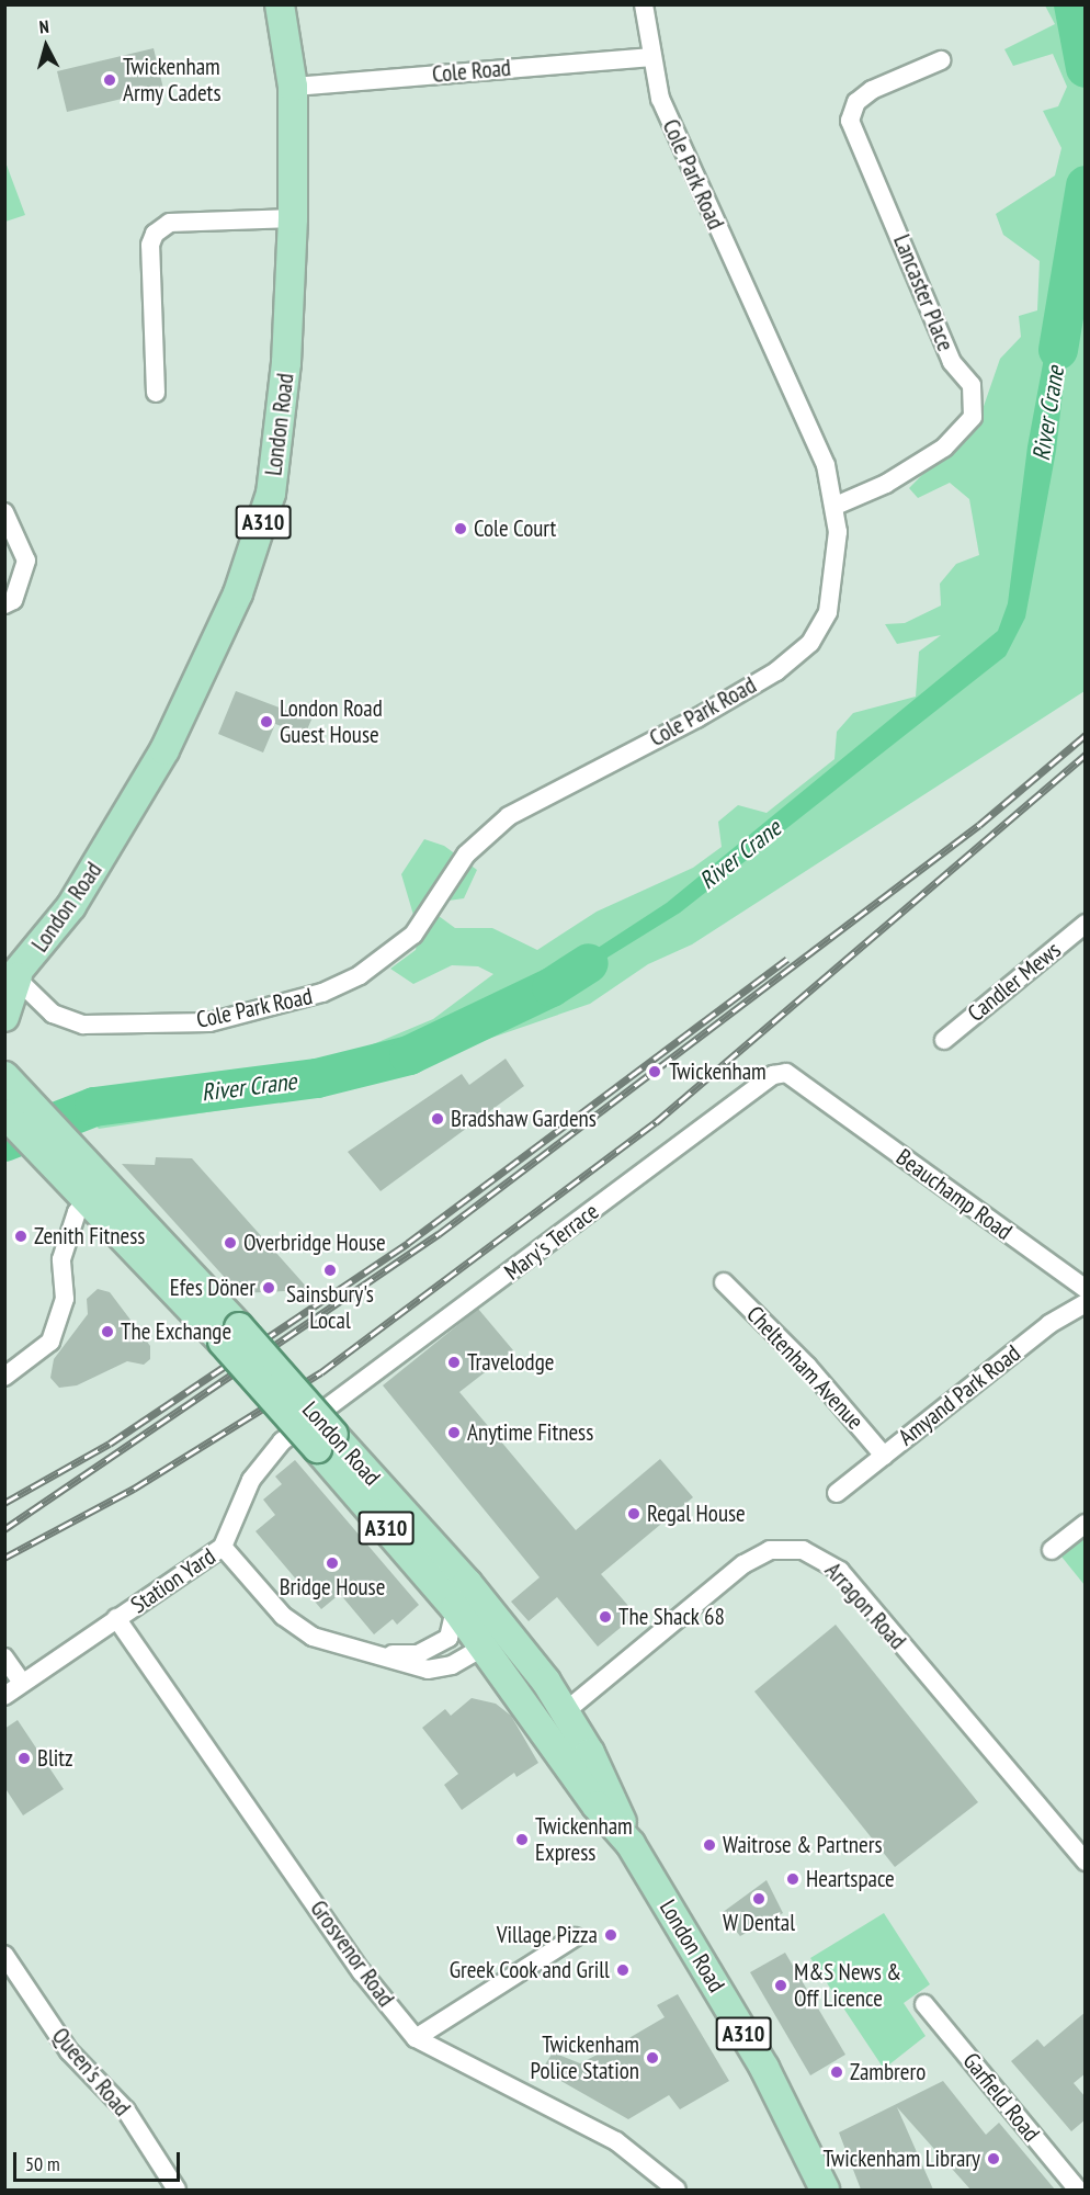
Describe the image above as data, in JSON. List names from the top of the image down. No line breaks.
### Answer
{"streets":{"main road":["London Road","A310"],"street":["Cole Road","Cole Park Road","Lancaster Place","Candler Mews","Beauchamp Road","Mary's Terrace","Cheltenham Avenue","Amyand Park Road","Station Yard","Arragon Road","Grosvenor Road","Queen's Road","Garfield Road"]},"crossings":[["Cole Road","Cole Park Road"],["Cole Road","London Road"],["Cole Park Road","Lancaster Place"],["Cole Park Road","London Road"],["London Road","Arragon Road"],["Beauchamp Road","Mary's Terrace"],["Mary's Terrace","Station Yard"],["Cheltenham Avenue","Amyand Park Road"],["Station Yard","Grosvenor Road"]],"water":["River Crane"],"places":["Twickenham Army Cadets","Cole Court","London Road Guest House","Twickenham","Bradshaw Gardens","Zenith Fitness","Overbridge House","Sainsbury's Local","Efes Döner","The Exchange","Travelodge","Anytime Fitness","Regal House","Bridge House","The Shack 68","Blitz","Twickenham Express","Waitrose & Partners","Heartspace","W Dental","Village Pizza","Greek Cook and Grill","M&S News & Off Licence","Twickenham Police Station","Zambrero","Twickenham Library"],"scale_bar":"50 m","north":"top"}
